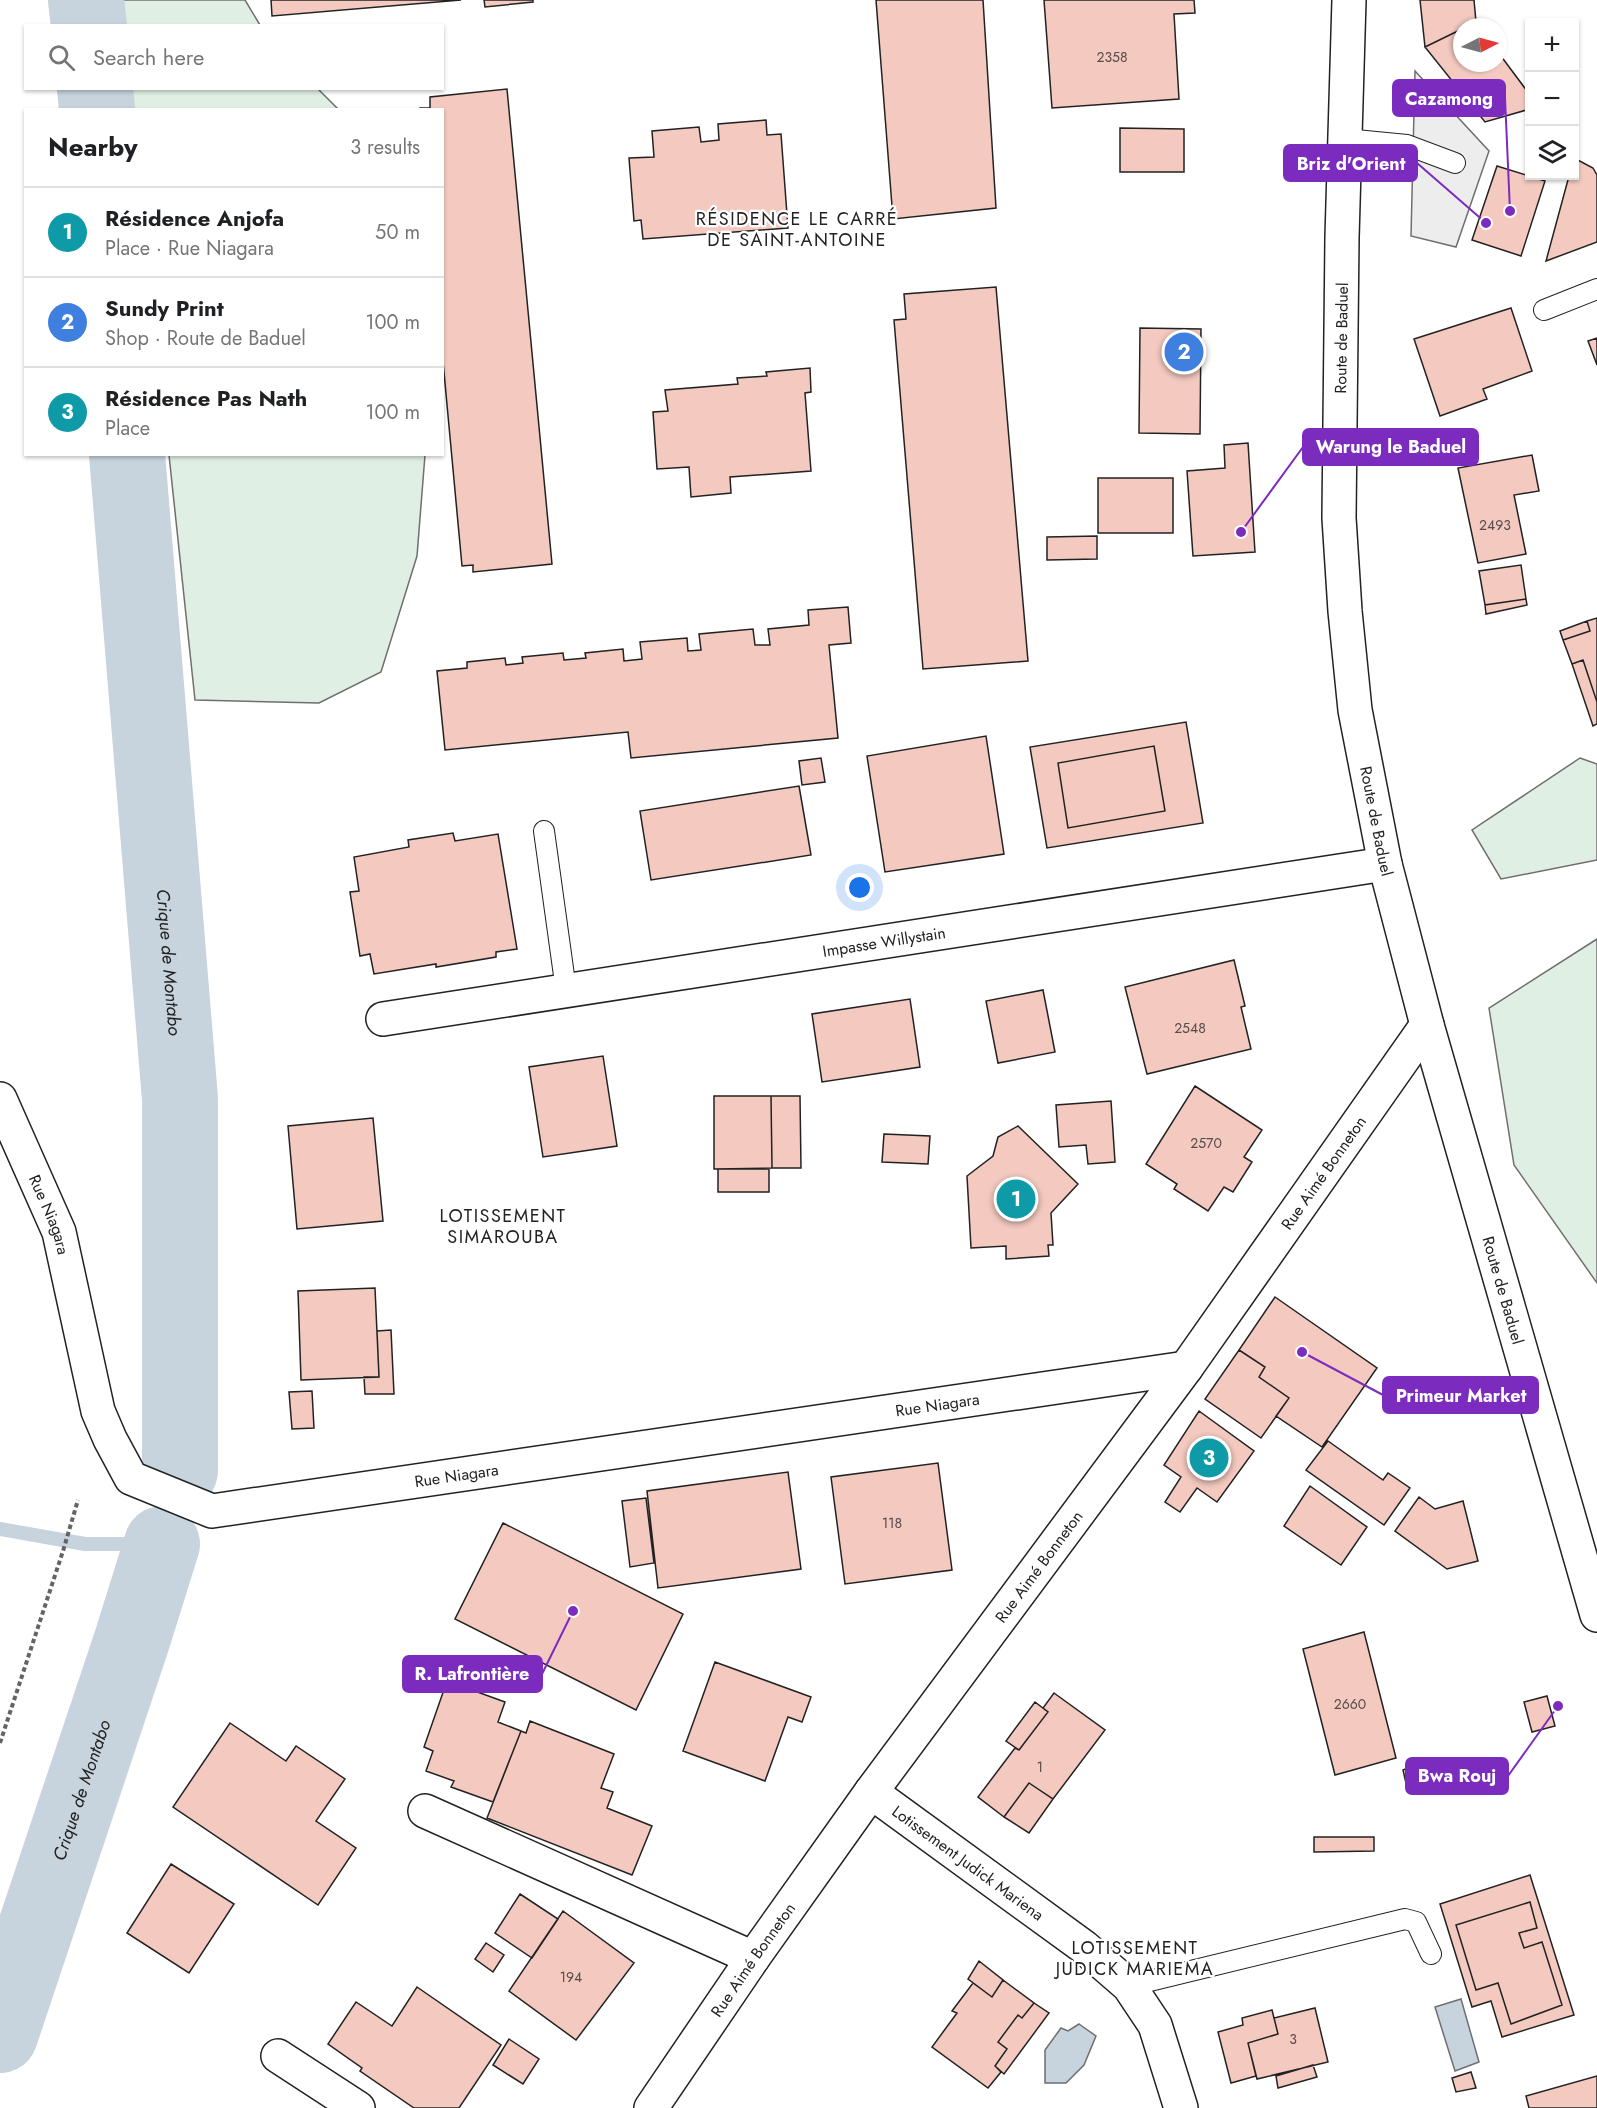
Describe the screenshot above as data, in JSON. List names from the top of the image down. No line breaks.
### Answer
{"streets":{"street":["Route de Baduel","Impasse Willystain","Rue Aimé Bonneton","Rue Niagara","Lotissement Judick Mariena"]},"crossings":[["Route de Baduel","Impasse Willystain"],["Route de Baduel","Rue Aimé Bonneton"],["Rue Aimé Bonneton","Rue Niagara"],["Rue Aimé Bonneton","Lotissement Judick Mariena"]],"districts":["RÉSIDENCE LE CARRÉ DE SAINT-ANTOINE","LOTISSEMENT SIMAROUBA","LOTISSEMENT JUDICK MARIEMA"],"water":["Crique de Montabo"],"places":["Cazamong","Briz d'Orient","Warung le Baduel","Primeur Market","R. Lafrontière","Bwa Rouj"],"house_numbers":["2358","2493","2548","2570","118","2660","1","194","3"],"north":"right","page":{"map_buttons":["+","−"],"search":"Search here","heading":["Nearby","3 results"],"list":[{"mark":"1","name":"Résidence Anjofa","note":"Place · Rue Niagara","value":"50 m"},{"mark":"2","name":"Sundy Print","note":"Shop · Route de Baduel","value":"100 m"},{"mark":"3","name":"Résidence Pas Nath","note":"Place","value":"100 m"}],"pins":["2","1","3"]}}
